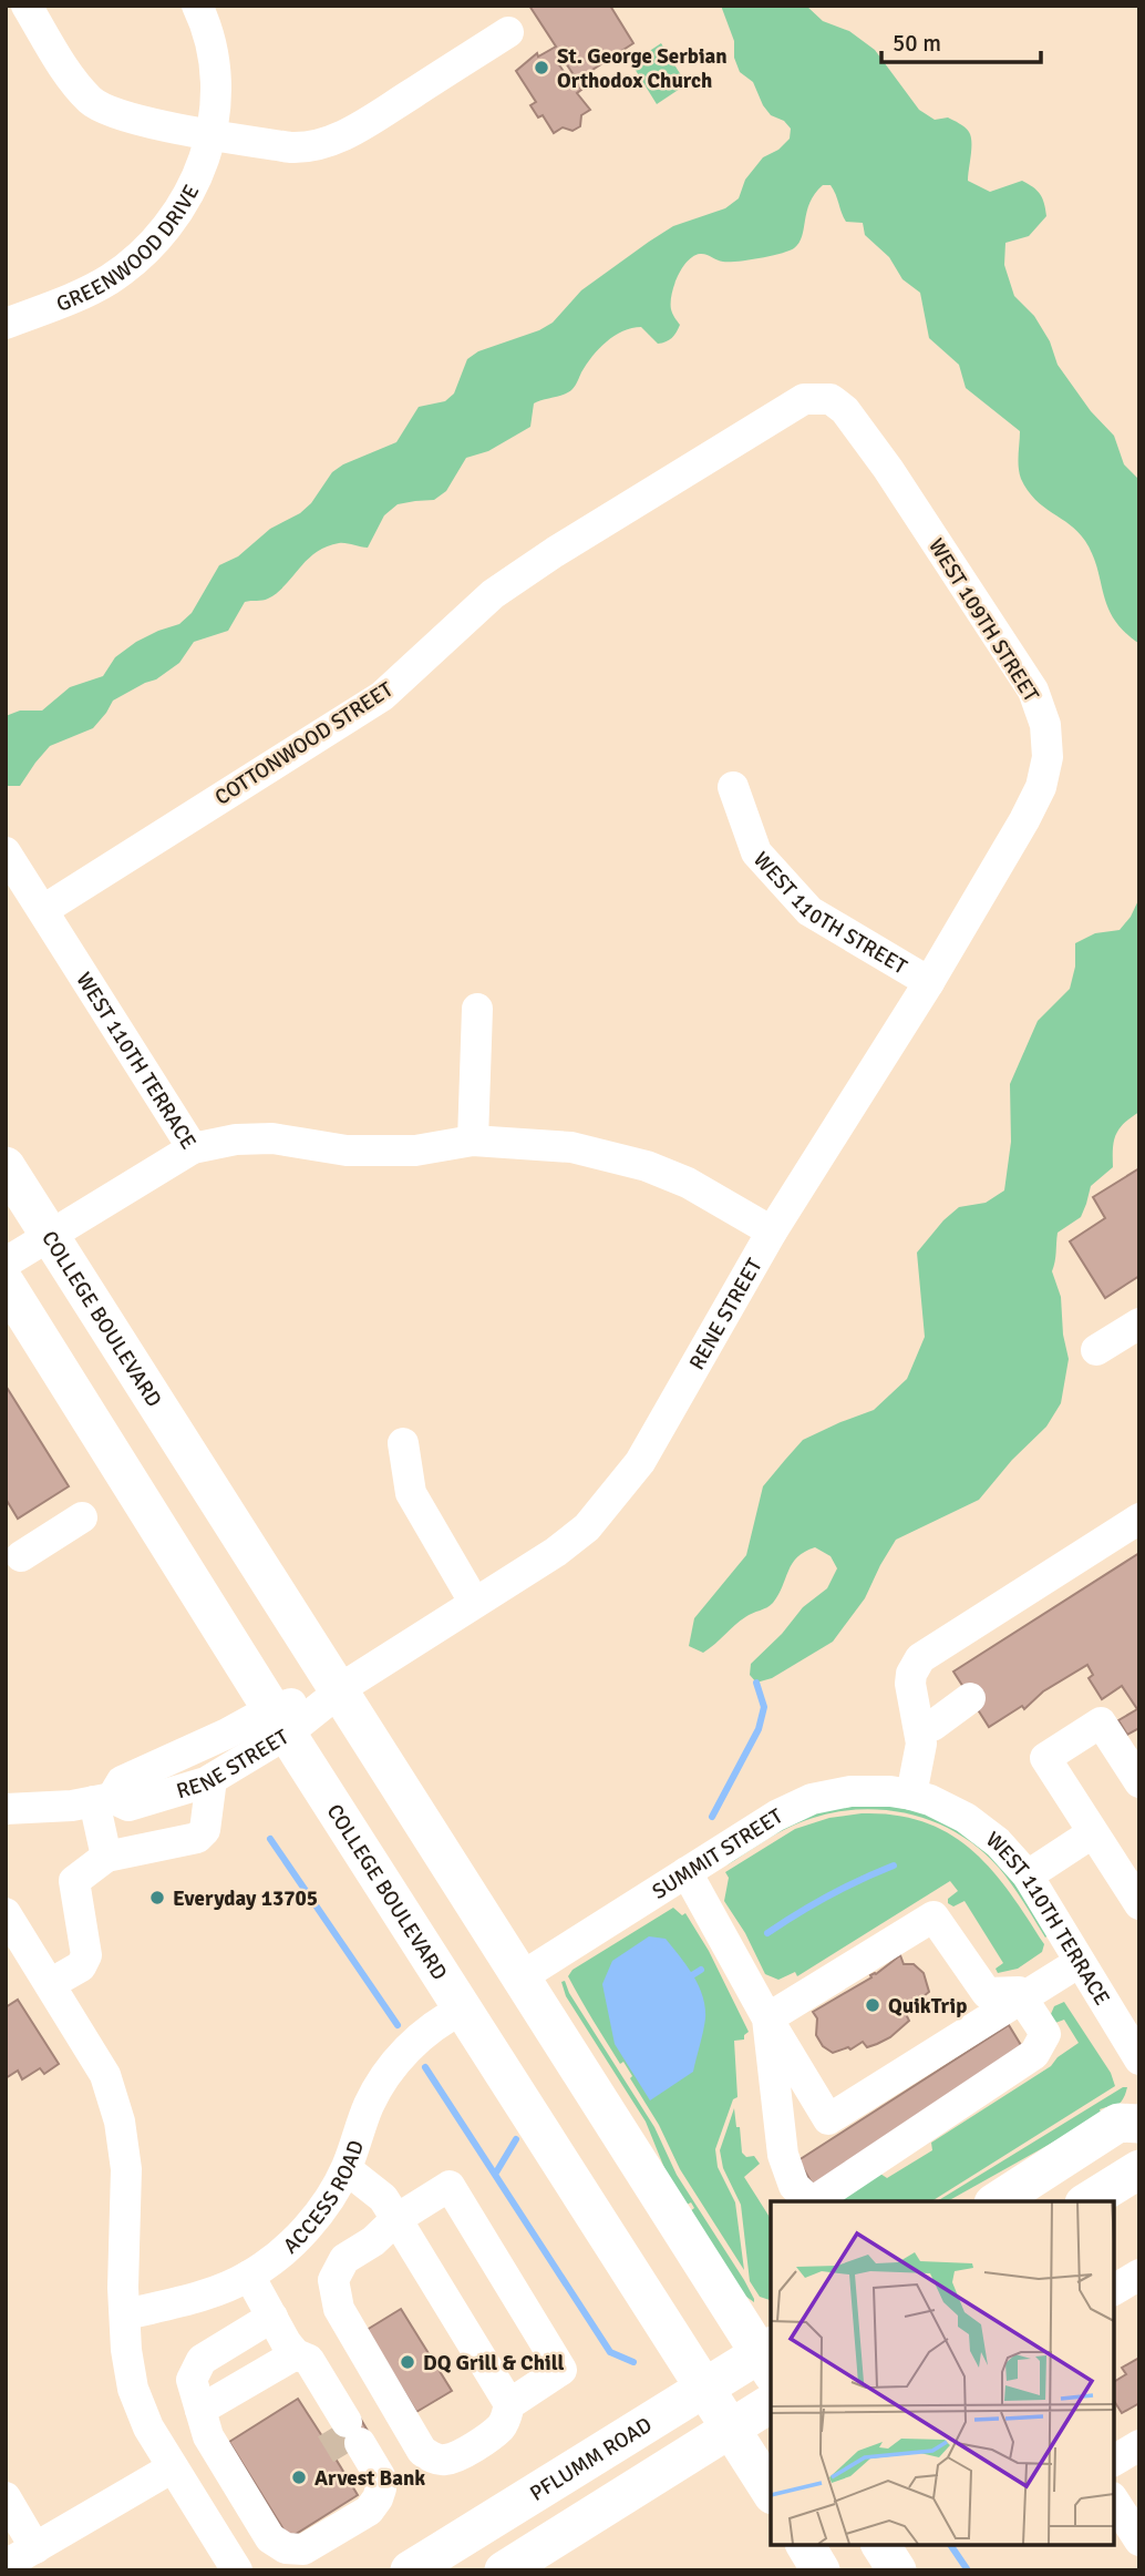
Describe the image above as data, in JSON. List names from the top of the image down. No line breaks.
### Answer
{"streets":{"main road":["COLLEGE BOULEVARD","PFLUMM ROAD"],"street":["GREENWOOD DRIVE","WEST 109TH STREET","COTTONWOOD STREET","WEST 110TH STREET","WEST 110TH TERRACE","RENE STREET","SUMMIT STREET","ACCESS ROAD"]},"crossings":[["WEST 109TH STREET","COTTONWOOD STREET"],["WEST 109TH STREET","WEST 110TH STREET"],["WEST 109TH STREET","RENE STREET"],["COTTONWOOD STREET","WEST 110TH TERRACE"],["WEST 110TH STREET","RENE STREET"],["WEST 110TH TERRACE","RENE STREET"],["WEST 110TH TERRACE","SUMMIT STREET"],["RENE STREET","COLLEGE BOULEVARD"],["COLLEGE BOULEVARD","SUMMIT STREET"],["COLLEGE BOULEVARD","ACCESS ROAD"],["COLLEGE BOULEVARD","PFLUMM ROAD"]],"places":["St. George Serbian Orthodox Church","Everyday 13705","QuikTrip","DQ Grill & Chill","Arvest Bank"],"scale_bar":"50 m"}
